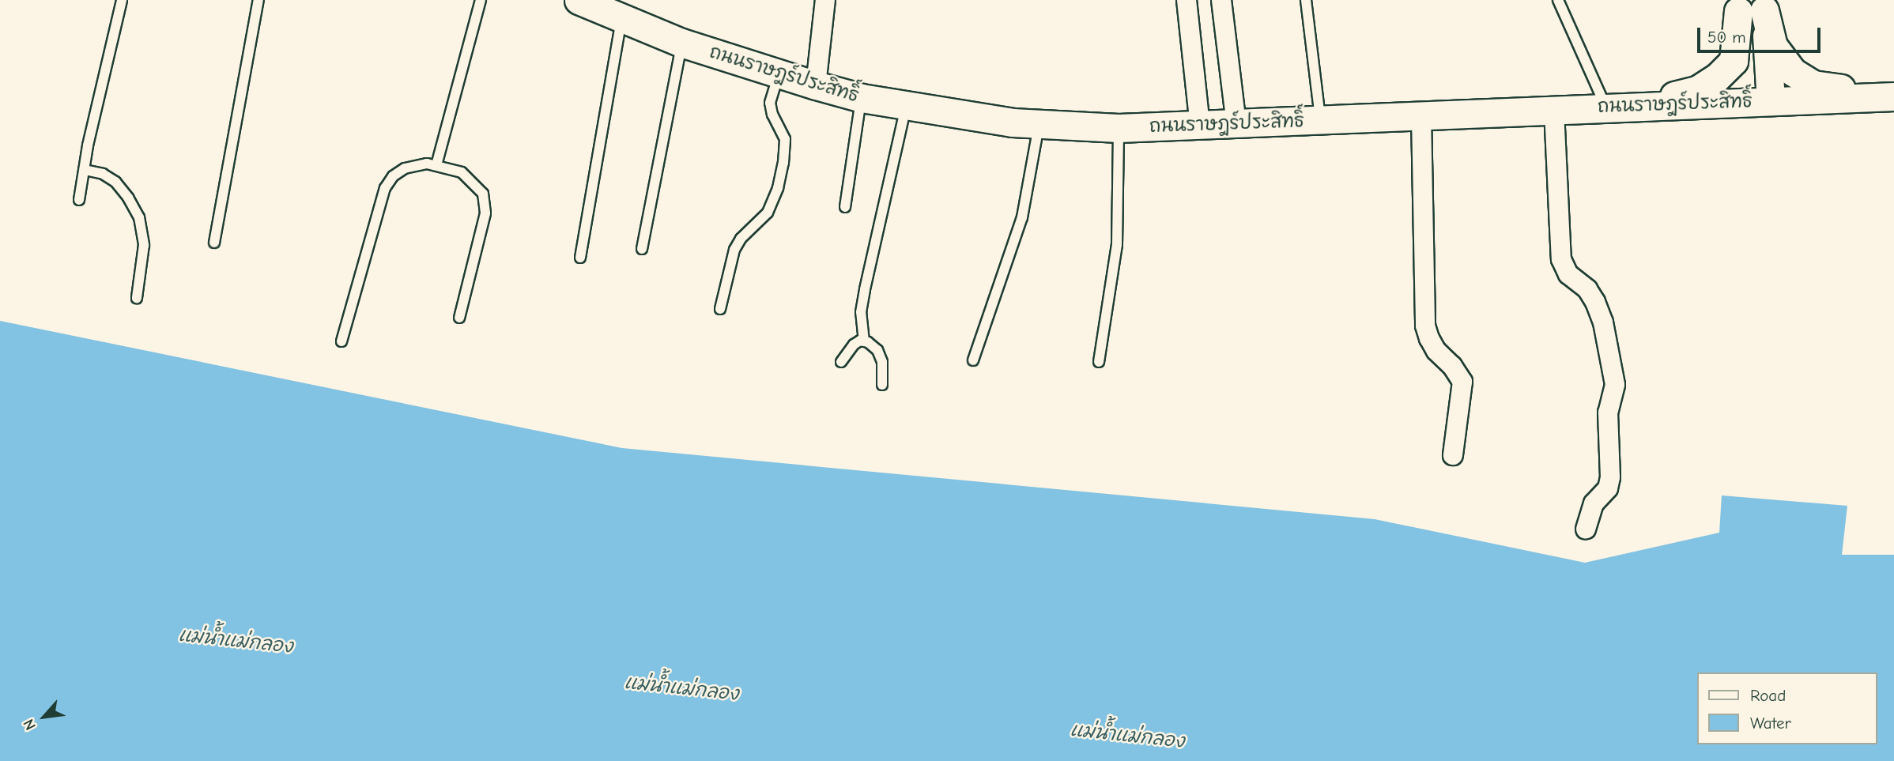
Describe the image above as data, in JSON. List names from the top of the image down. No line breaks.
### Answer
{"streets":{"street":["ถนนราษฎร์ประสิทธิ์"]},"water":["แม่น้ำแม่กลอง"],"legend":["Road","Water"],"scale_bar":"50 m","north":"bottom left"}
